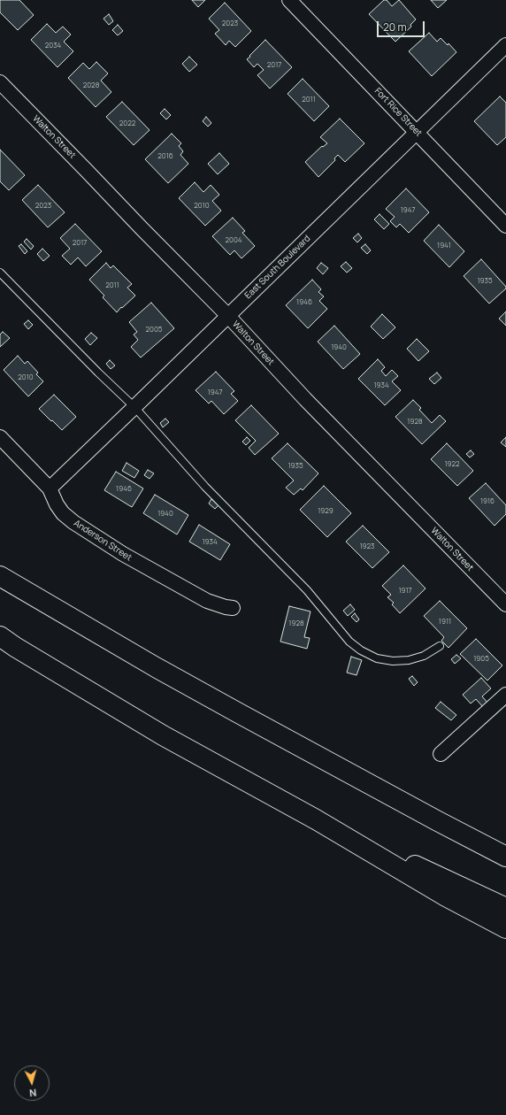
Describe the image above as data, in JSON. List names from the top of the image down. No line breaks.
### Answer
{"streets":{"street":["Fort Rice Street","Walton Street","East South Boulevard","Anderson Street"]},"crossings":[["Fort Rice Street","East South Boulevard"],["Walton Street","East South Boulevard"],["East South Boulevard","Anderson Street"]],"house_numbers":["2023","2034","2017","2028","2011","2022","2016","2023","2010","1947","2004","2017","1941","1935","2011","1946","2005","1940","2010","1934","1947","1928","1922","1935","1946","1916","1929","1940","1934","1923","1917","1911","1928","1905"],"scale_bar":"20 m","north":"bottom"}
